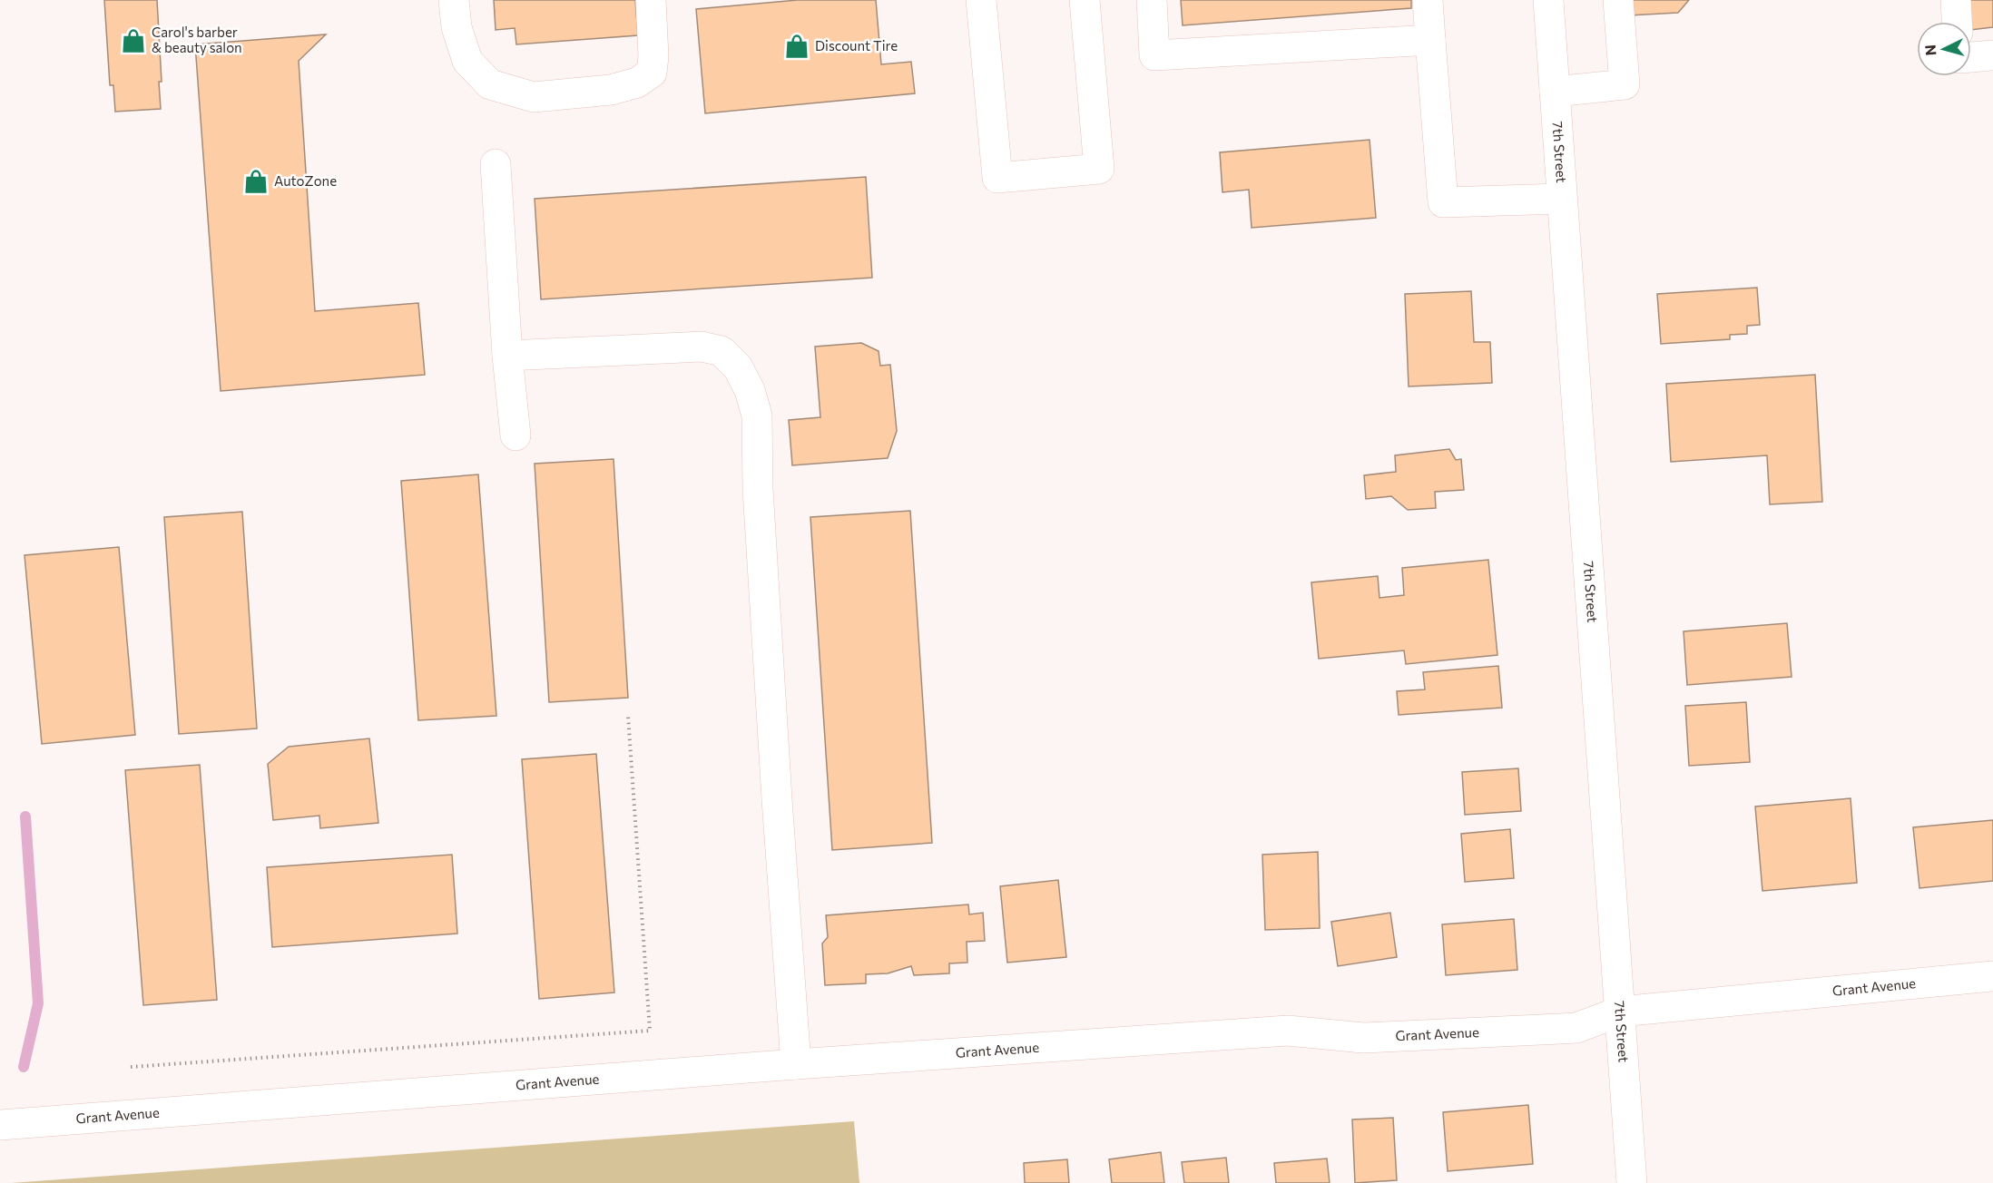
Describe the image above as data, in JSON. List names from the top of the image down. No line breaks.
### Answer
{"streets":{"street":["7th Street","Grant Avenue"]},"crossings":[["7th Street","Grant Avenue"]],"places":{"shop":["Carol's barber & beauty salon","Discount Tire","AutoZone"]},"north":"left"}
